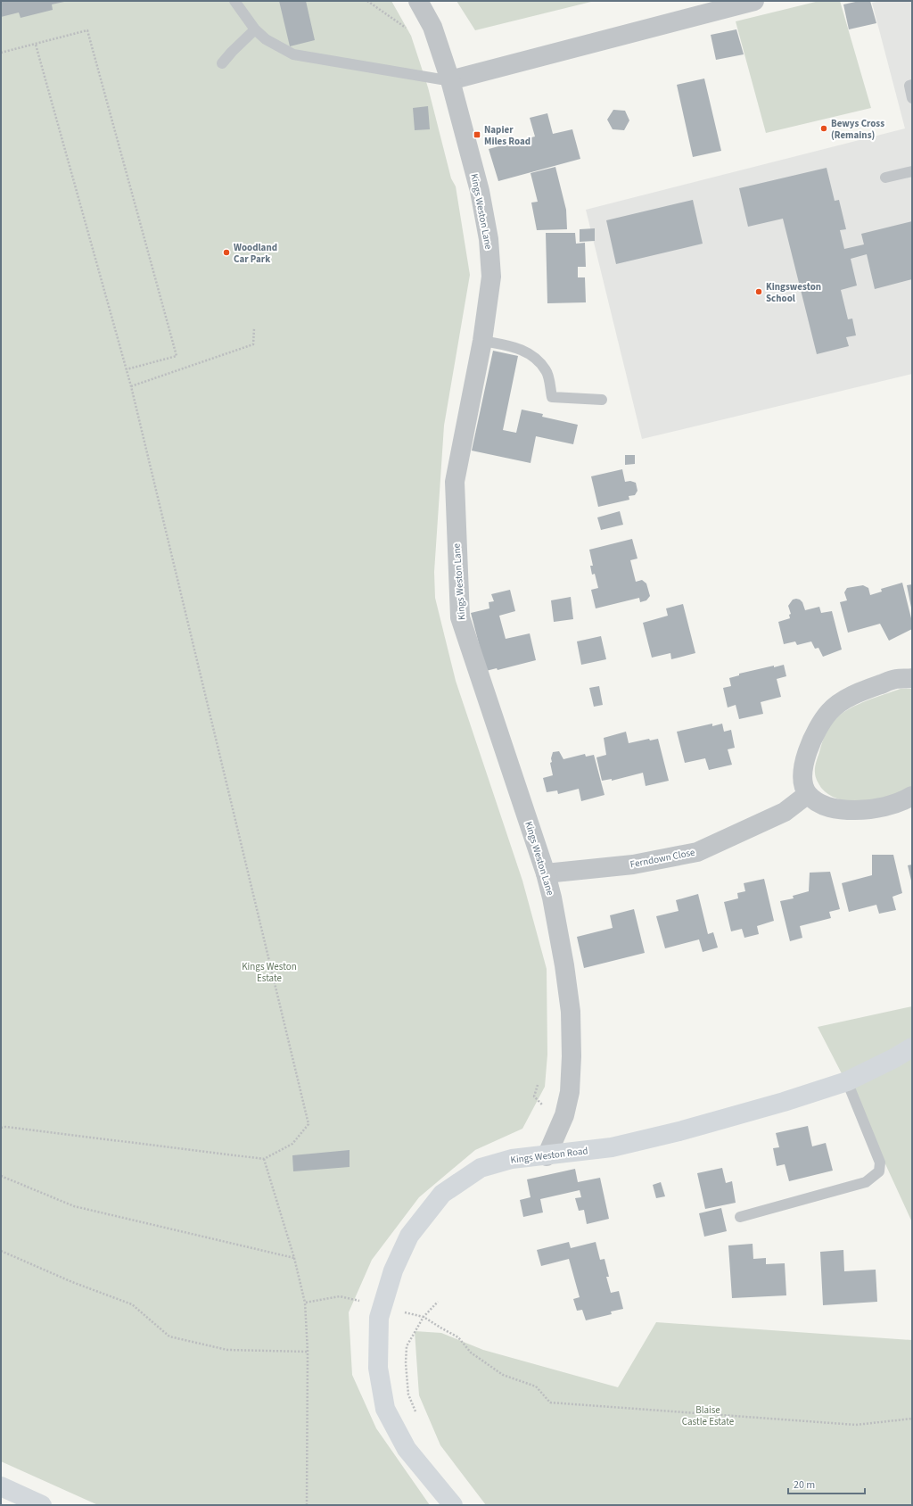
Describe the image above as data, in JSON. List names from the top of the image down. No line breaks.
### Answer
{"streets":{"main road":["Kings Weston Road"],"street":["Kings Weston Lane","Ferndown Close"]},"crossings":[["Kings Weston Lane","Ferndown Close"],["Kings Weston Lane","Kings Weston Road"]],"parks":["Kings Weston Estate","Blaise Castle Estate"],"places":{"other":["Bewys Cross (Remains)","Woodland Car Park","Kingsweston School"],"transit":["Napier Miles Road"]},"scale_bar":"20 m"}
